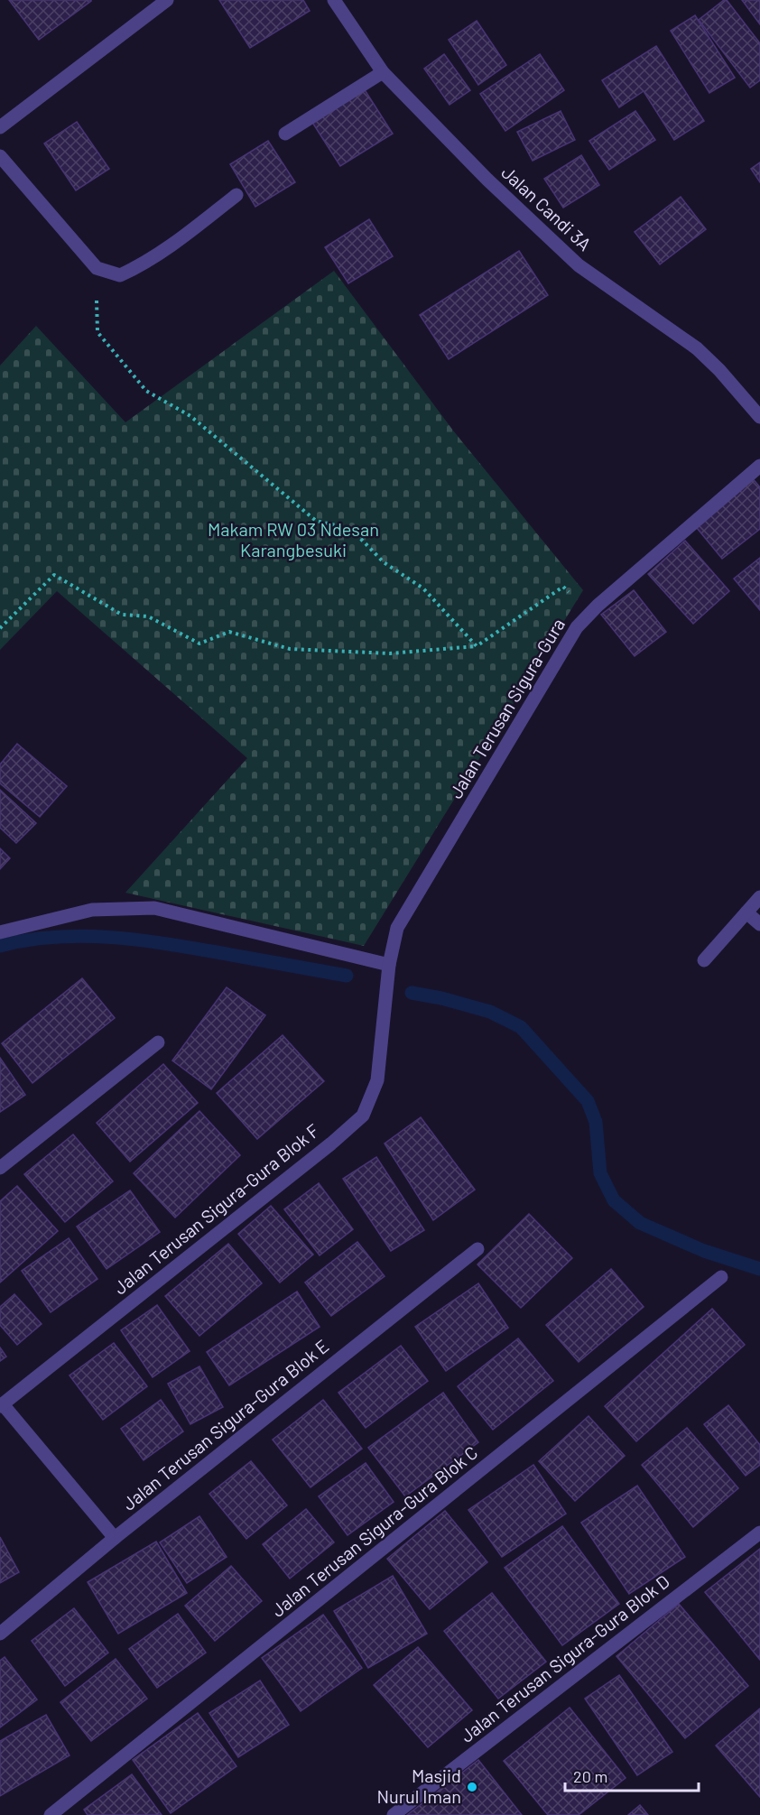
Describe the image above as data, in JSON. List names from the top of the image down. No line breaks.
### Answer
{"streets":{"street":["Jalan Candi 3A","Jalan Terusan Sigura-Gura","Jalan Terusan Sigura-Gura Blok F","Jalan Terusan Sigura-Gura Blok E","Jalan Terusan Sigura-Gura Blok C","Jalan Terusan Sigura-Gura Blok D"]},"crossings":[["Jalan Terusan Sigura-Gura","Jalan Terusan Sigura-Gura Blok F"]],"parks":["Makam RW 03 Ndesan Karangbesuki"],"places":["Masjid Nurul Iman"],"scale_bar":"20 m"}
